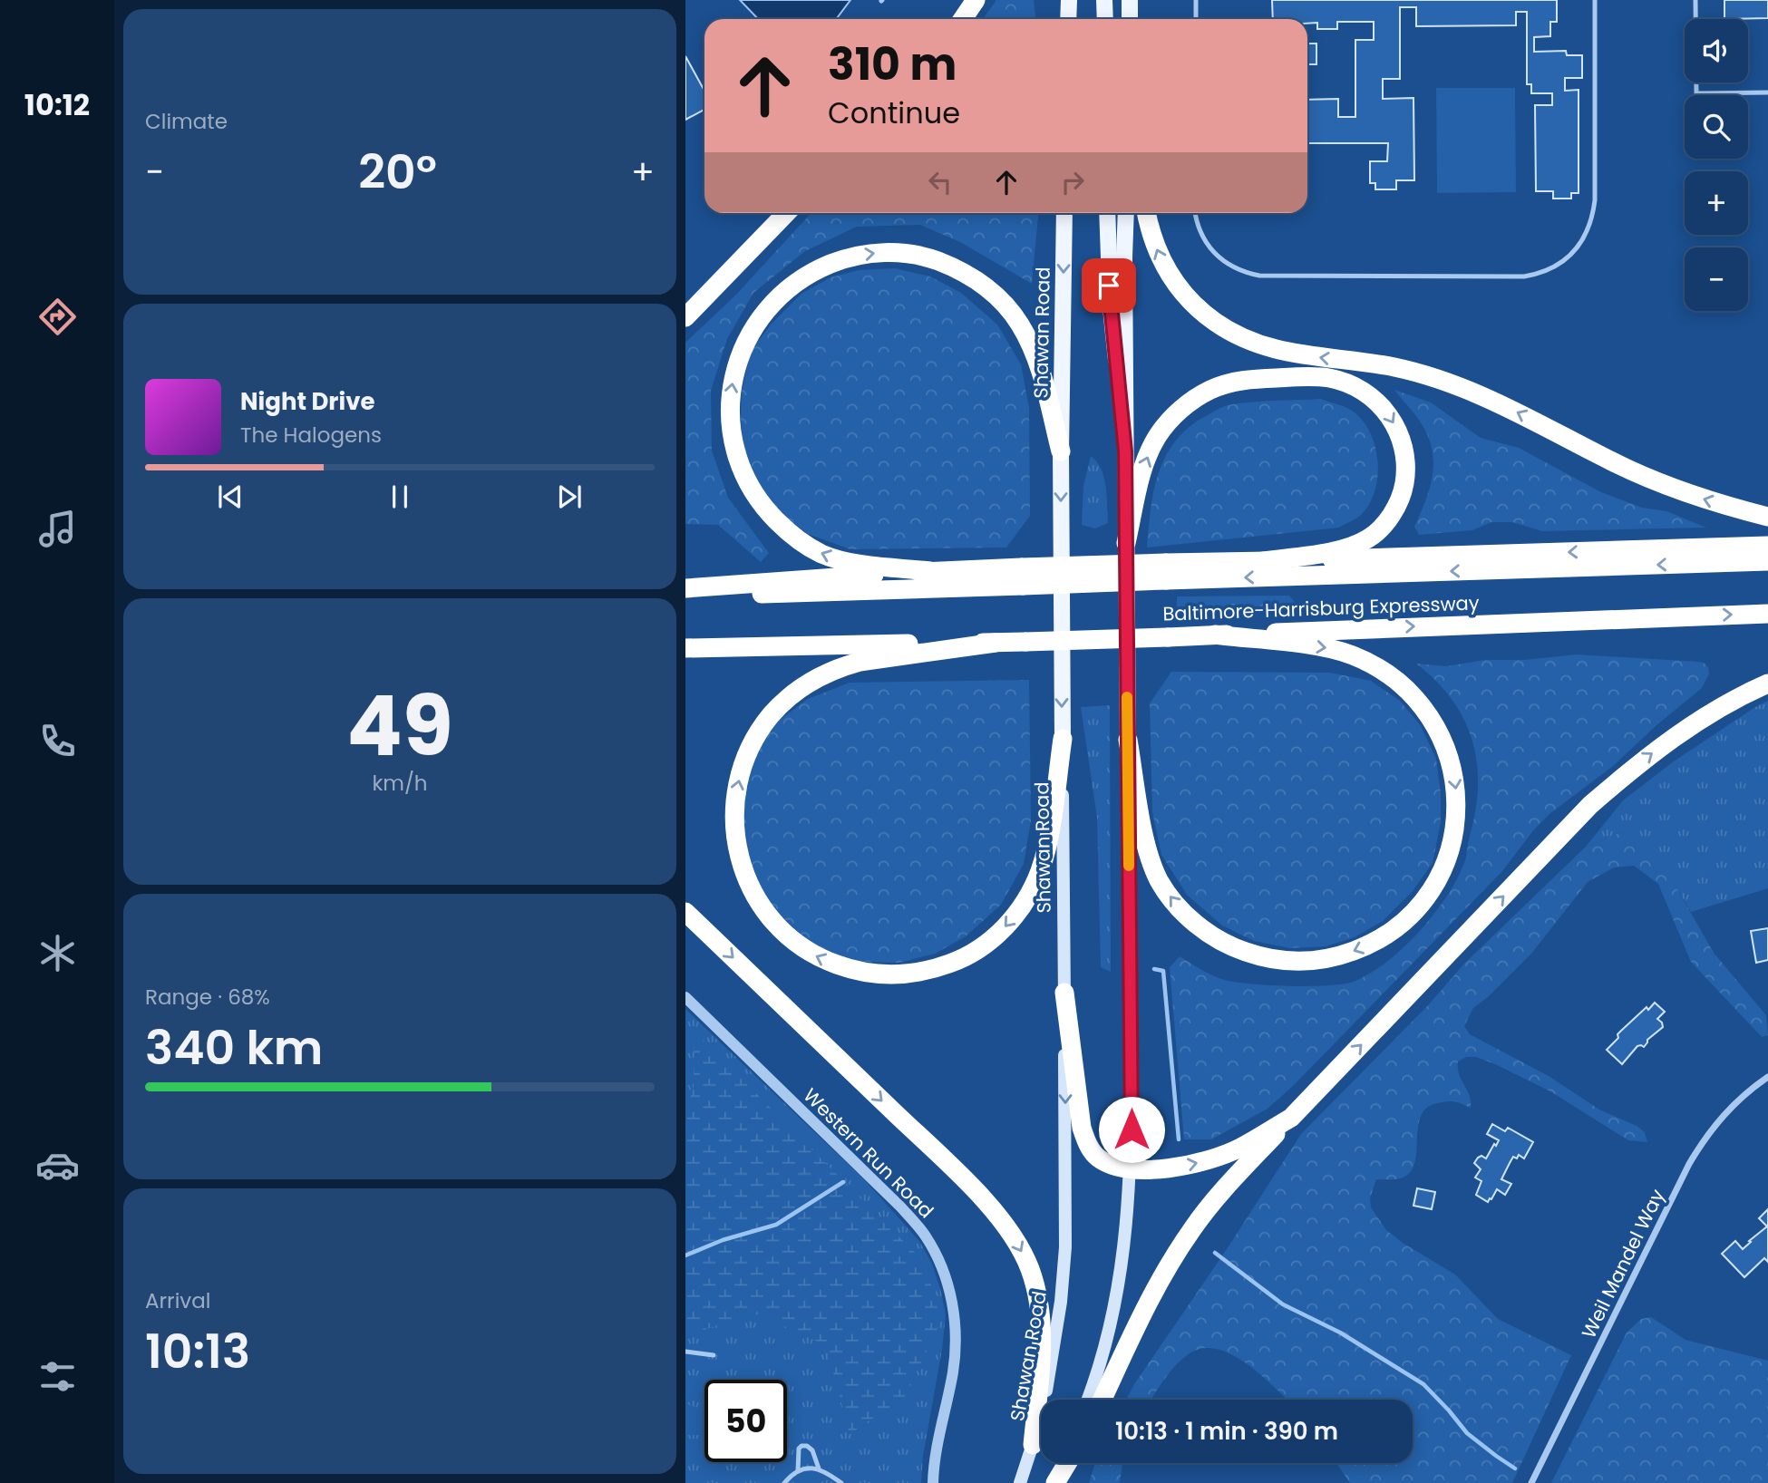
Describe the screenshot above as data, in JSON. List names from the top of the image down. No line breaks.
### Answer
{"streets":{"highway":["Baltimore-Harrisburg Expressway"],"main road":["Shawan Road"],"street":["Western Run Road","Weil Mandel Way"]},"page":{"tabs":"10:12","tile":["Climate",["49","km/h"],["Range · 68%","340 km"],["Arrival","10:13"]],"map_buttons":["+","−"],"turn":["310 m","Continue"],"heat":["−","20°","+"],"song":["Night Drive","The Halogens"],"limit":"50","trip":"10:13 · 1 min · 390 m"}}
